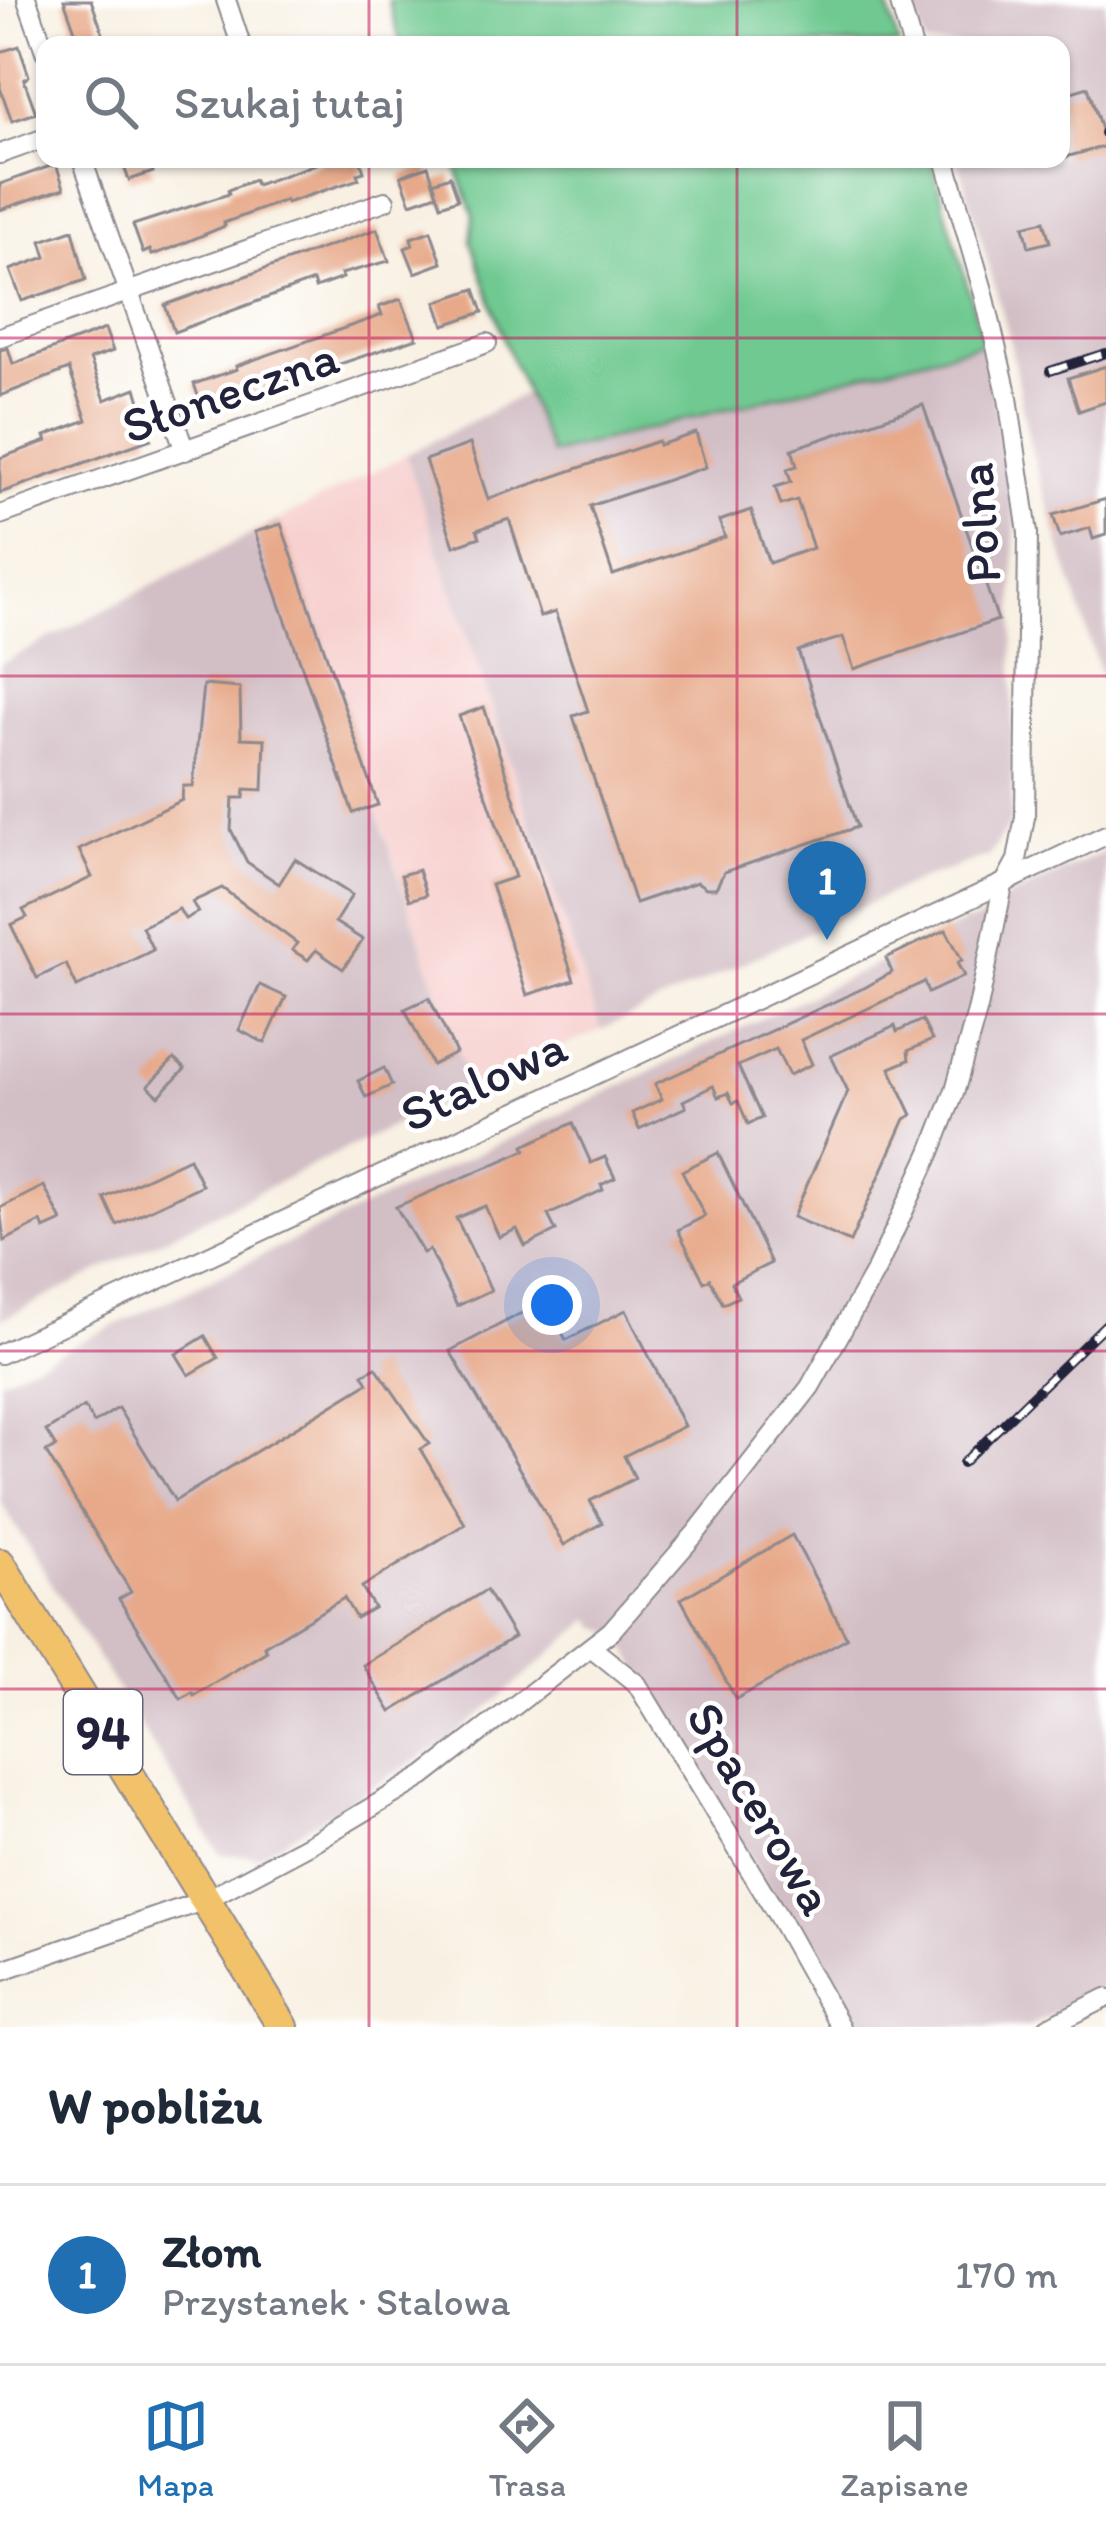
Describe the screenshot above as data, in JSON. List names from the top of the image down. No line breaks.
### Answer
{"streets":{"main road":["94"],"street":["Słoneczna","Polna","Stalowa","Spacerowa"]},"crossings":[["Polna","Stalowa"],["Polna","94"],["Polna","Spacerowa"]],"page":{"search":"Szukaj tutaj","pins":"1","heading":"W pobliżu","list":[{"mark":"1","name":"Złom","note":"Przystanek · Stalowa","value":"170 m"}],"nav":["Mapa","Trasa","Zapisane"]}}
